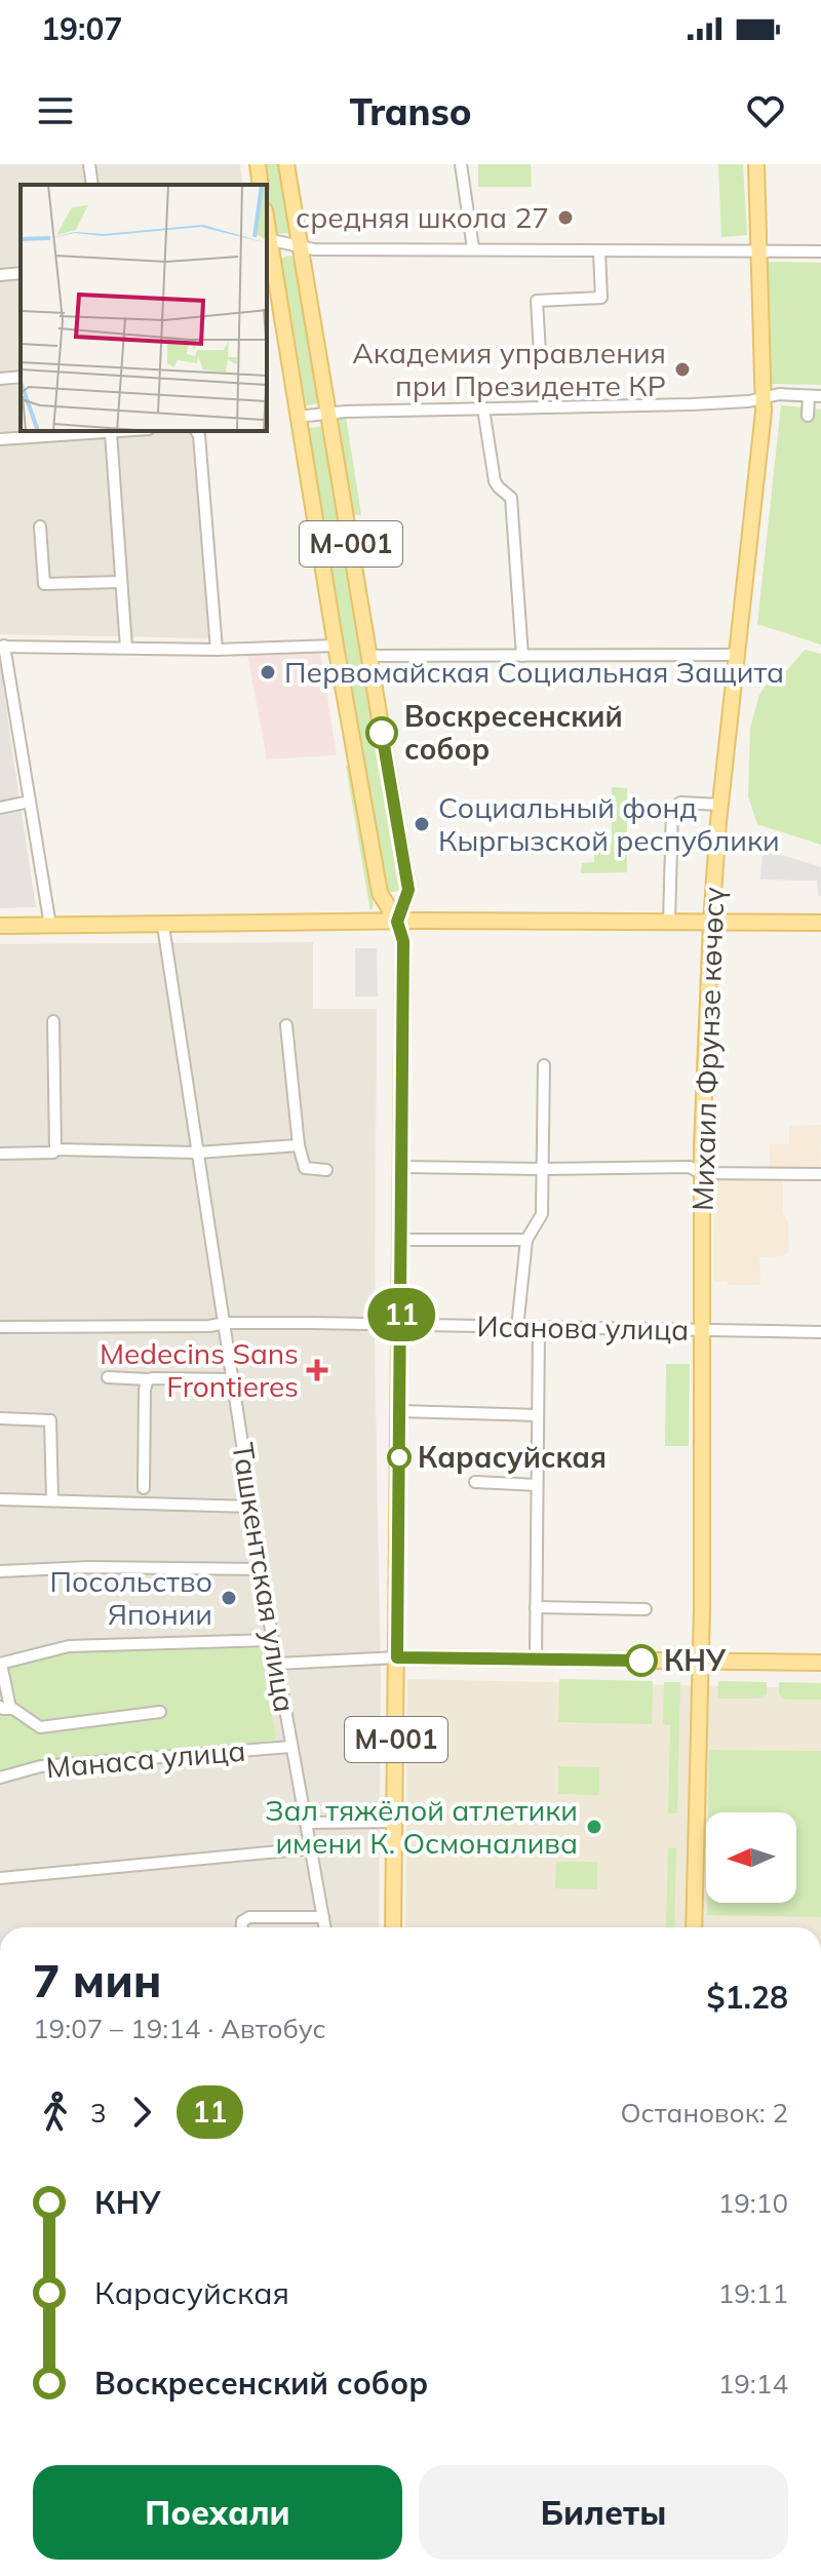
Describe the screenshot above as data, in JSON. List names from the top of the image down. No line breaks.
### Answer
{"streets":{"main road":["М-001","Михаил Фрунзе көчөсү"],"street":["Исанова улица","Ташкентская улица","Манаса улица"]},"crossings":[["М-001","Исанова улица"],["Михаил Фрунзе көчөсү","Исанова улица"],["Исанова улица","Ташкентская улица"],["Ташкентская улица","Манаса улица"]],"places":{"other":["средняя школа 27","Академия управления при Президенте КР","Первомайская Социальная Защита","Воскресенский собор","Социальный фонд Кыргызской республики","Карасуйская","Посольство Японии","КНУ","Зал тяжёлой атлетики имени К. Осмоналива"],"health":["Medecins Sans Frontieres"]},"lines":["bus line 11"],"north":"left","page":{"status":"19:07","header":"Transo","on_map":"11","heading":["7 мин","19:07 – 19:14 · Автобус","$1.28"],"legs":["3","11","Остановок: 2"],"list":[{"name":"КНУ","value":"19:10"},{"name":"Карасуйская","value":"19:11"},{"name":"Воскресенский собор","value":"19:14"}],"buttons":["Поехали","Билеты"]}}
